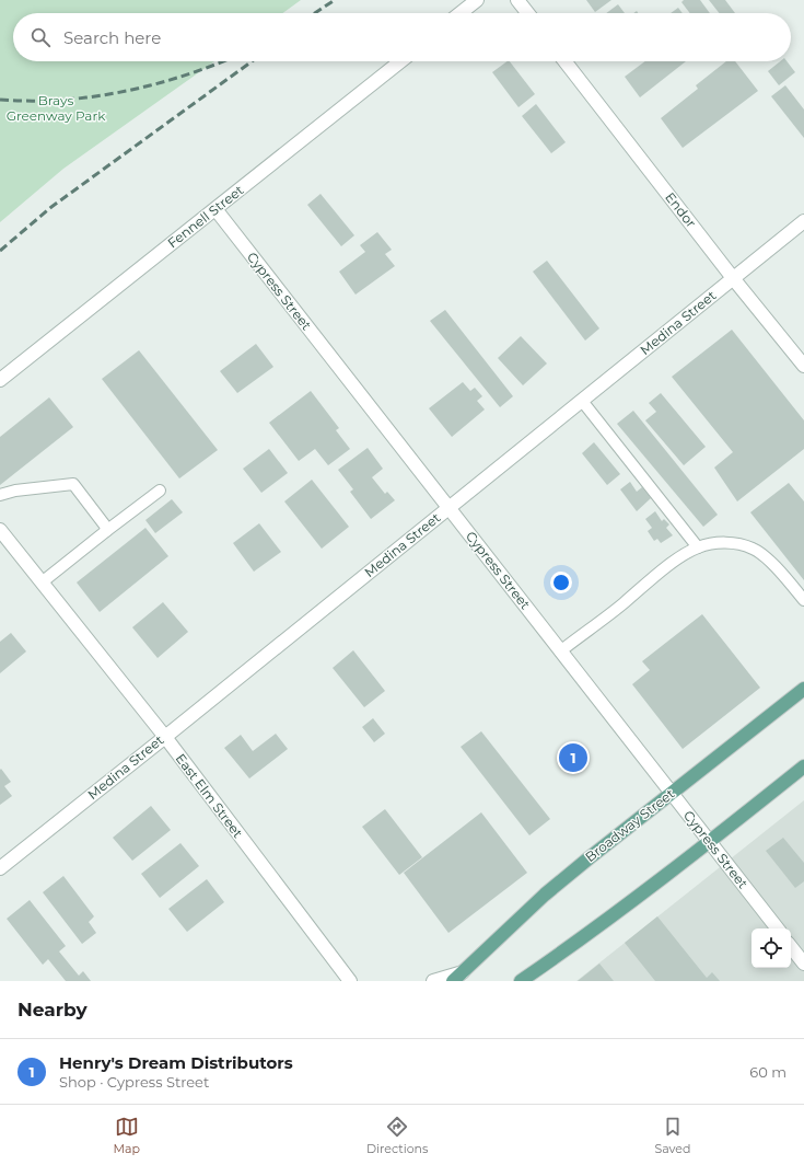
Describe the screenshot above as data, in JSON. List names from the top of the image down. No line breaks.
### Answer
{"streets":{"main road":["Broadway Street"],"street":["Endor","Fennell Street","Cypress Street","Medina Street","East Elm Street"]},"crossings":[["Endor","Medina Street"],["Fennell Street","Cypress Street"],["Cypress Street","Medina Street"],["Cypress Street","Broadway Street"],["Medina Street","East Elm Street"]],"parks":["Brays Greenway Park"],"page":{"search":"Search here","pins":"1","heading":"Nearby","list":[{"mark":"1","name":"Henry's Dream Distributors","note":"Shop · Cypress Street","value":"60 m"}],"nav":["Map","Directions","Saved"]}}
